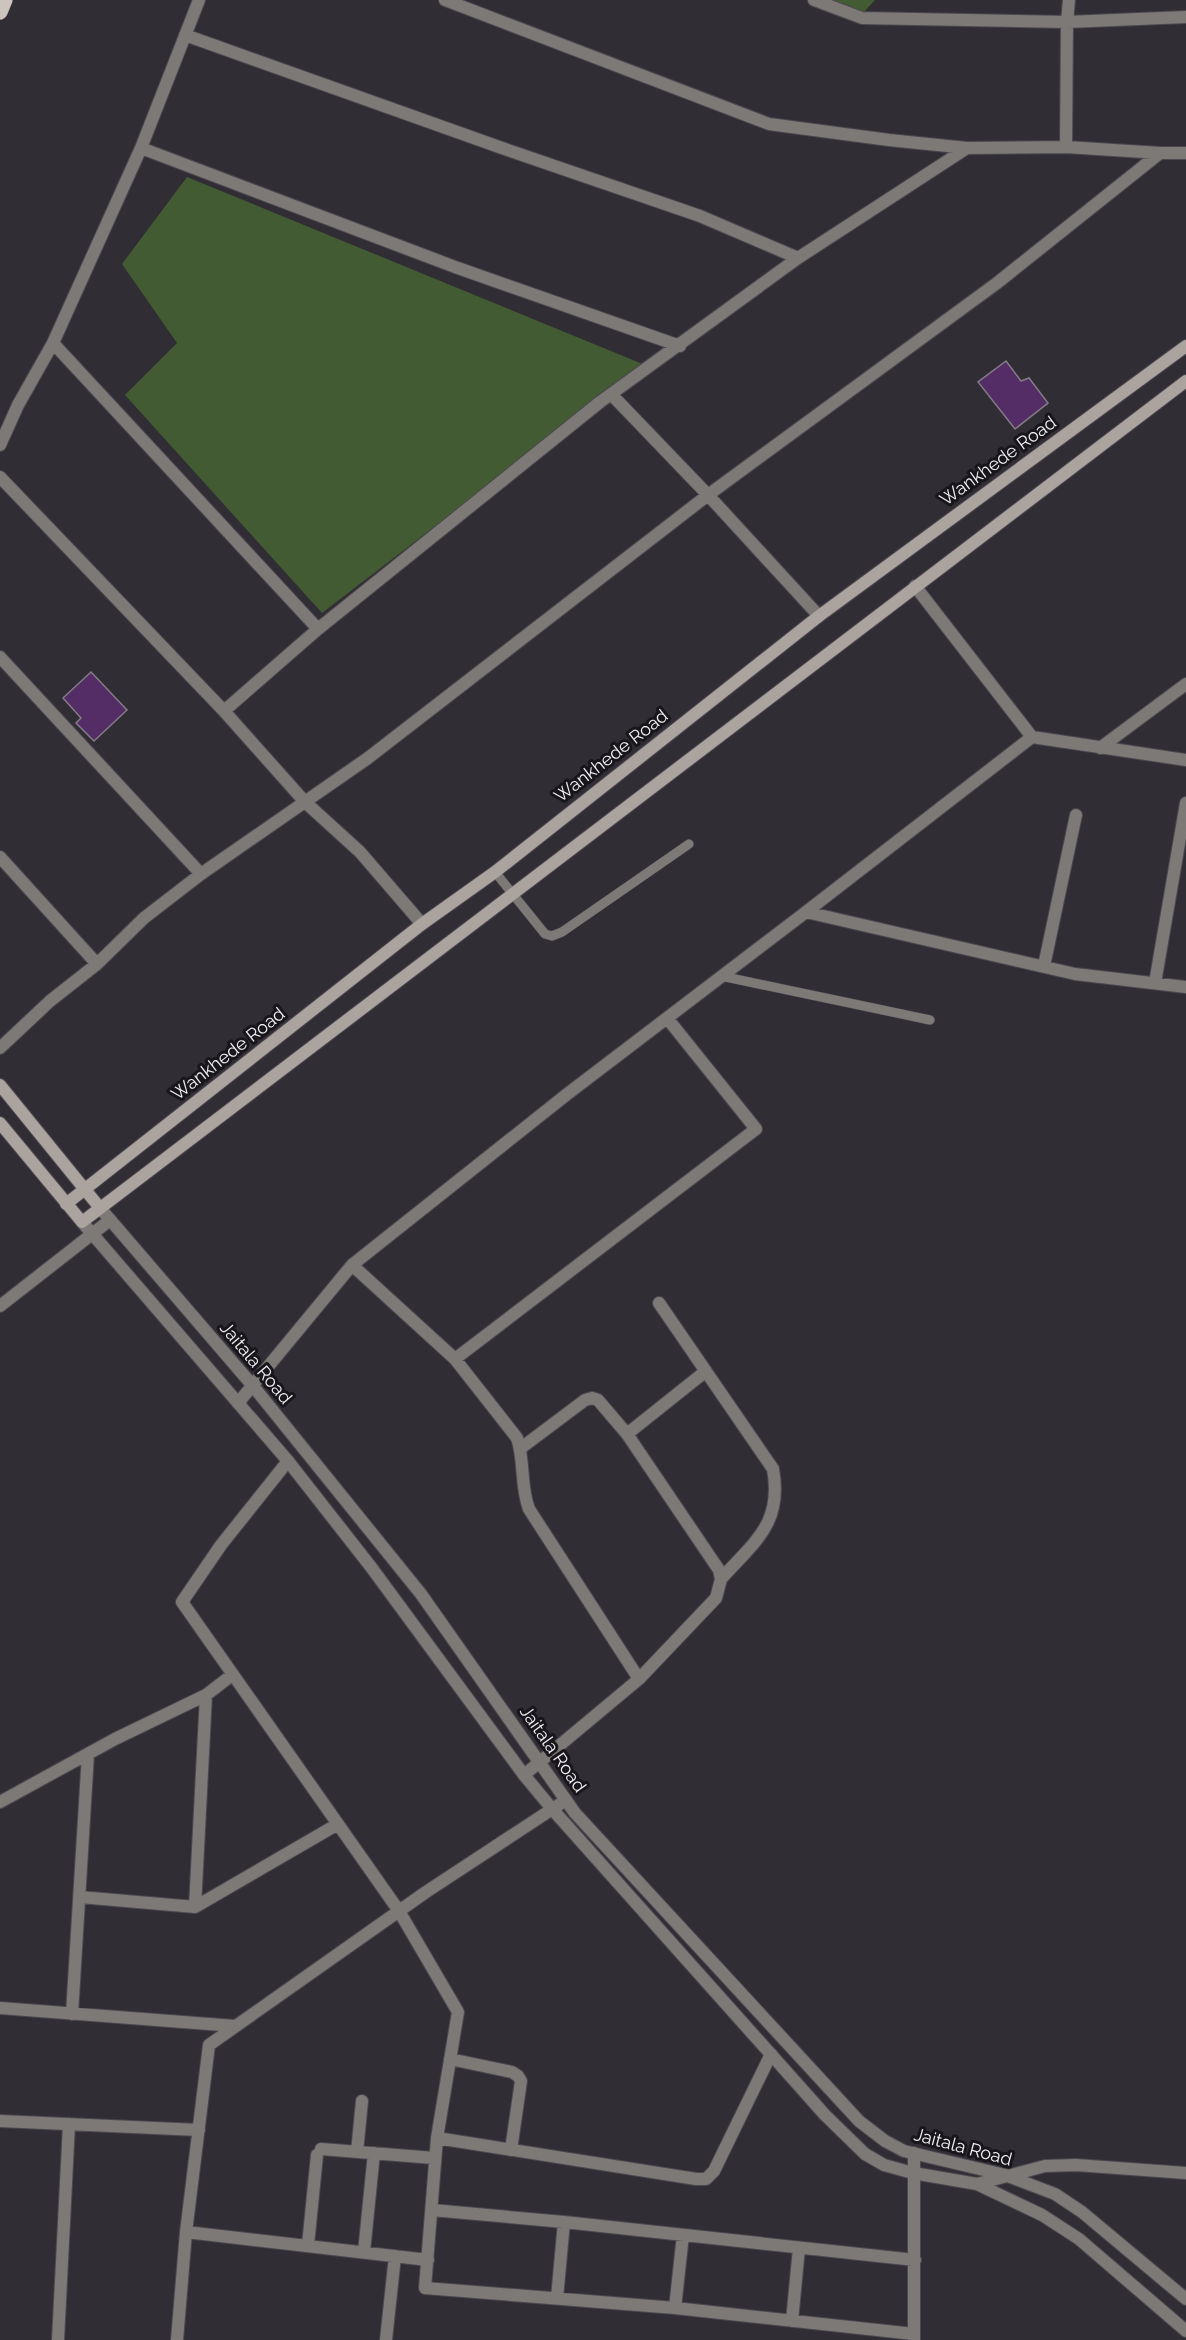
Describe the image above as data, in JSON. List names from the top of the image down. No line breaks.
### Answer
{"streets":{"main road":["Wankhede Road","Jaitala Road"]},"crossings":[["Wankhede Road","Jaitala Road"]]}
